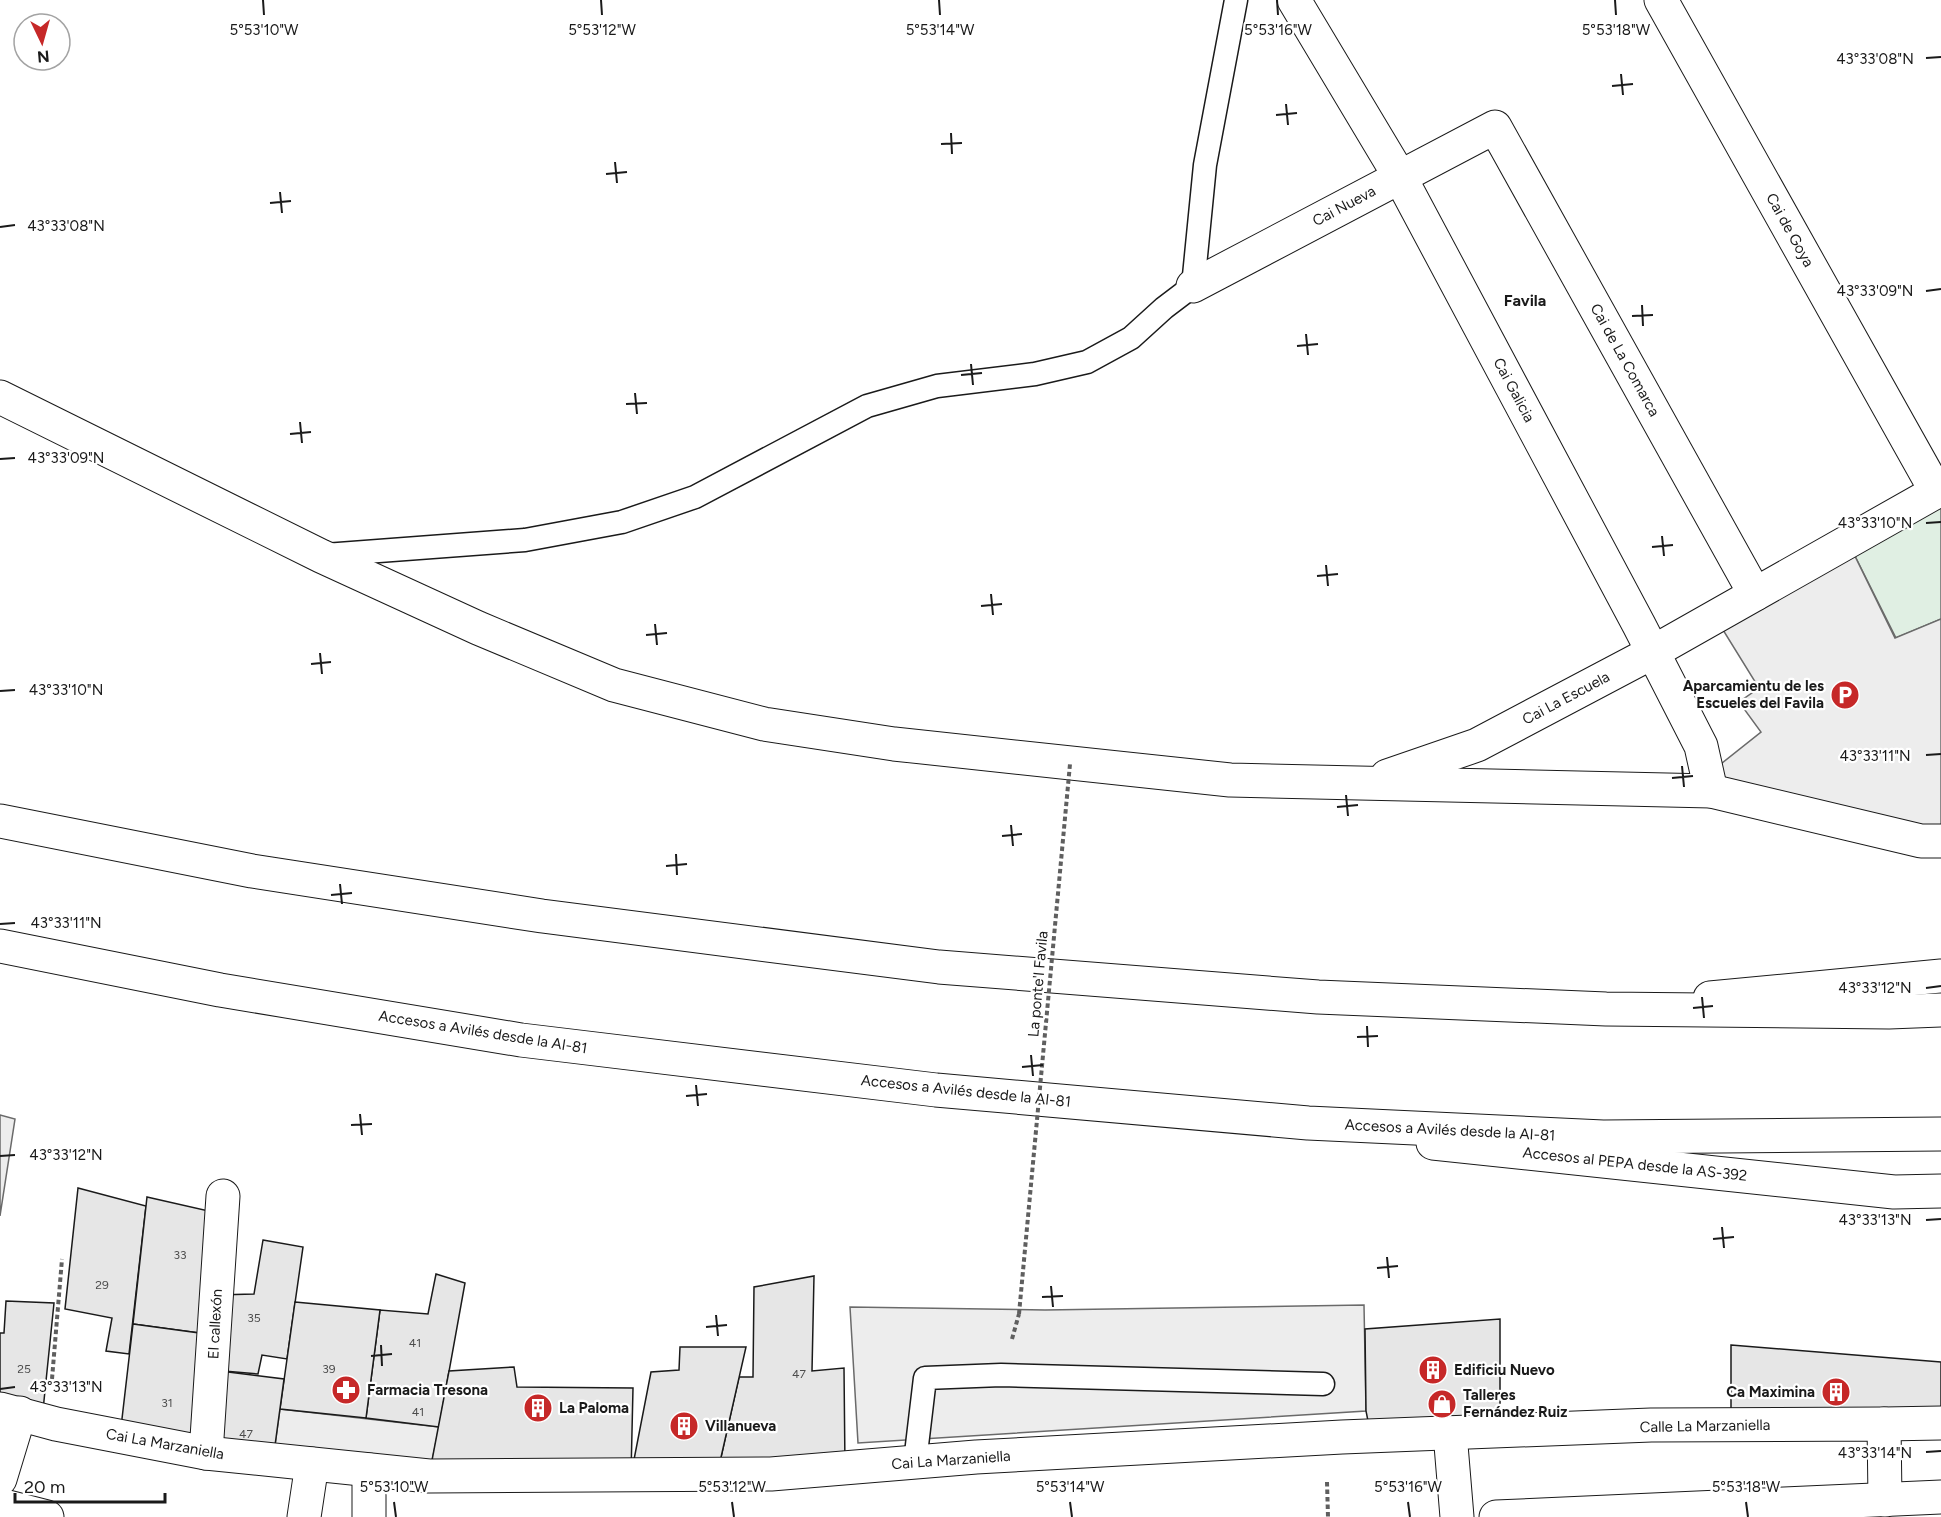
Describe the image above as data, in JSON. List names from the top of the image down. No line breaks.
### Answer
{"streets":{"main road":["Cai Nueva","Cai de Goya","Cai de La Comarca","Cai Galicia","Cai La Escuela","Accesos a Avilés desde la AI-81","Accesos al PEPA desde la AS-392","El callexón","Calle La Marzaniella","Cai La Marzaniella"],"path":["La ponte'l Favila"]},"crossings":[["Cai Nueva","Cai de La Comarca"],["Cai Nueva","Cai Galicia"],["Cai de Goya","Cai La Escuela"],["Cai de La Comarca","Cai La Escuela"],["Cai Galicia","Cai La Escuela"],["Accesos a Avilés desde la AI-81","Accesos al PEPA desde la AS-392"],["El callexón","Cai La Marzaniella"],["Calle La Marzaniella","Cai La Marzaniella"]],"districts":["Favila"],"places":{"parking":["Aparcamientu de les Escueles del Favila"],"building":["Edificiu Nuevo","Ca Maximina","La Paloma","Villanueva"],"pharmacy":["Farmacia Tresona"],"shop":["Talleres Fernández Ruiz"]},"house_numbers":["33","29","35","41","25","39","47","31","41","47"],"scale_bar":"20 m","north":"bottom","coordinates":["5°53'10\"W","5°53'12\"W","5°53'14\"W","5°53'16\"W","5°53'18\"W","43°33'08\"N","43°33'09\"N","43°33'10\"N","43°33'11\"N","43°33'12\"N","43°33'13\"N","43°33'14\"N"]}
